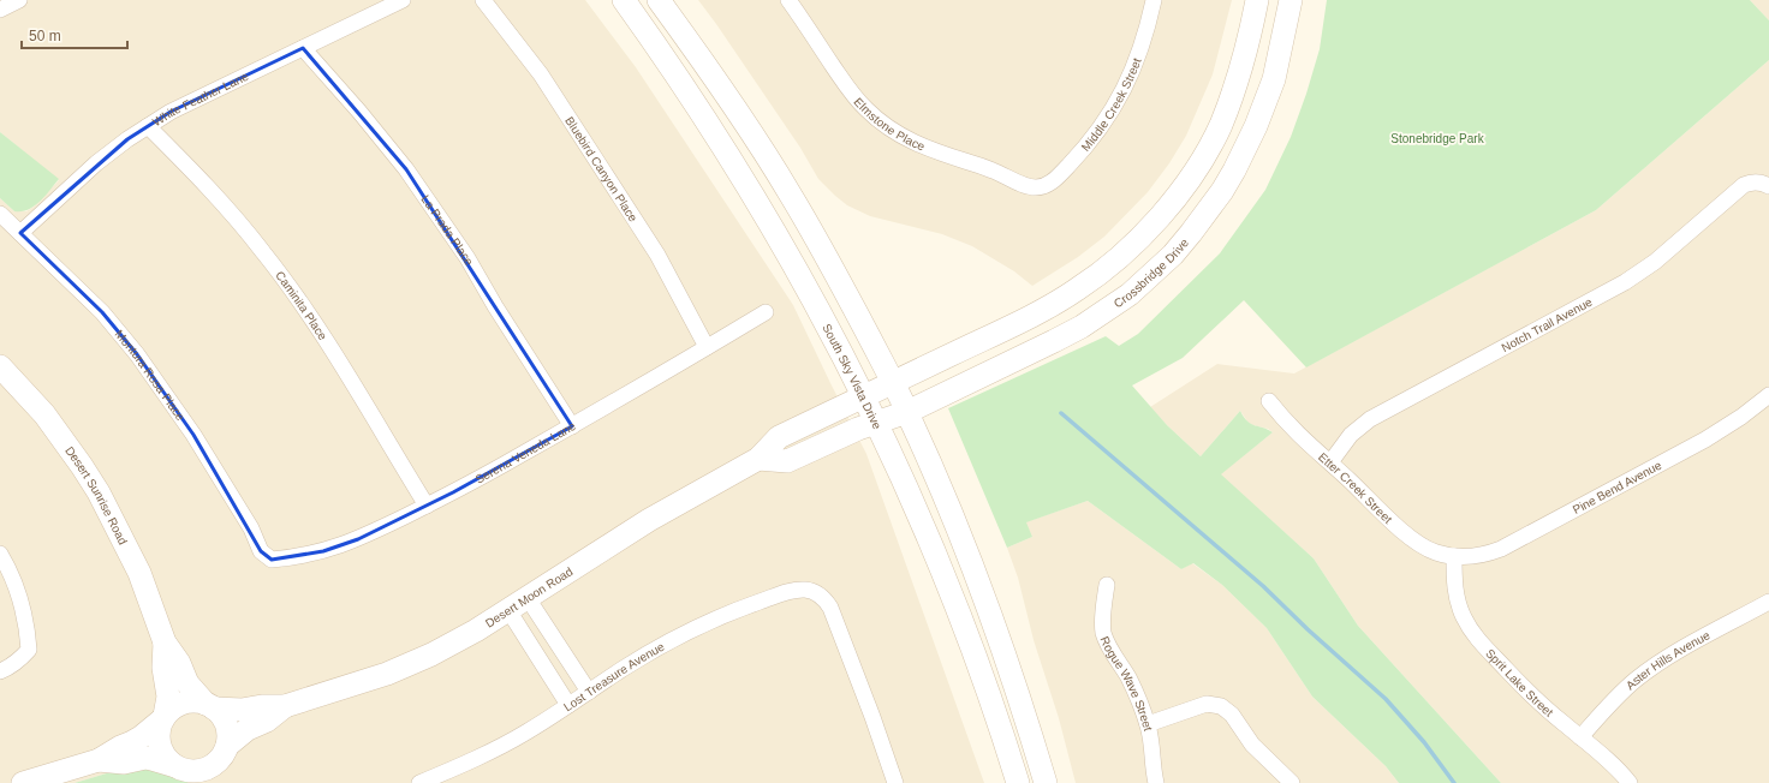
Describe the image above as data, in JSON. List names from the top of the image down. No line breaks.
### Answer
{"streets":{"street":["White Feather Lane","Middle Creek Street","Elmstone Place","Bluebird Canyon Place","La Prada Place","Crossbridge Drive","Caminita Place","Notch Trail Avenue","Montura Rosa Place","South Sky Vista Drive","Serena Veneda Lane","Etter Creek Street","Pine Bend Avenue","Desert Sunrise Road","Desert Moon Road","Aster Hills Avenue","Lost Treasure Avenue","Sprit Lake Street","Rogue Wave Street"]},"crossings":[["White Feather Lane","La Prada Place"],["White Feather Lane","Caminita Place"],["White Feather Lane","Montura Rosa Place"],["Middle Creek Street","Elmstone Place"],["Bluebird Canyon Place","Serena Veneda Lane"],["La Prada Place","Serena Veneda Lane"],["Crossbridge Drive","South Sky Vista Drive"],["Caminita Place","Serena Veneda Lane"],["Notch Trail Avenue","Etter Creek Street"],["Montura Rosa Place","Serena Veneda Lane"],["South Sky Vista Drive","Desert Moon Road"],["Etter Creek Street","Pine Bend Avenue"],["Etter Creek Street","Sprit Lake Street"],["Pine Bend Avenue","Sprit Lake Street"],["Desert Sunrise Road","Desert Moon Road"],["Aster Hills Avenue","Sprit Lake Street"]],"parks":["Stonebridge Park"],"scale_bar":"50 m"}
